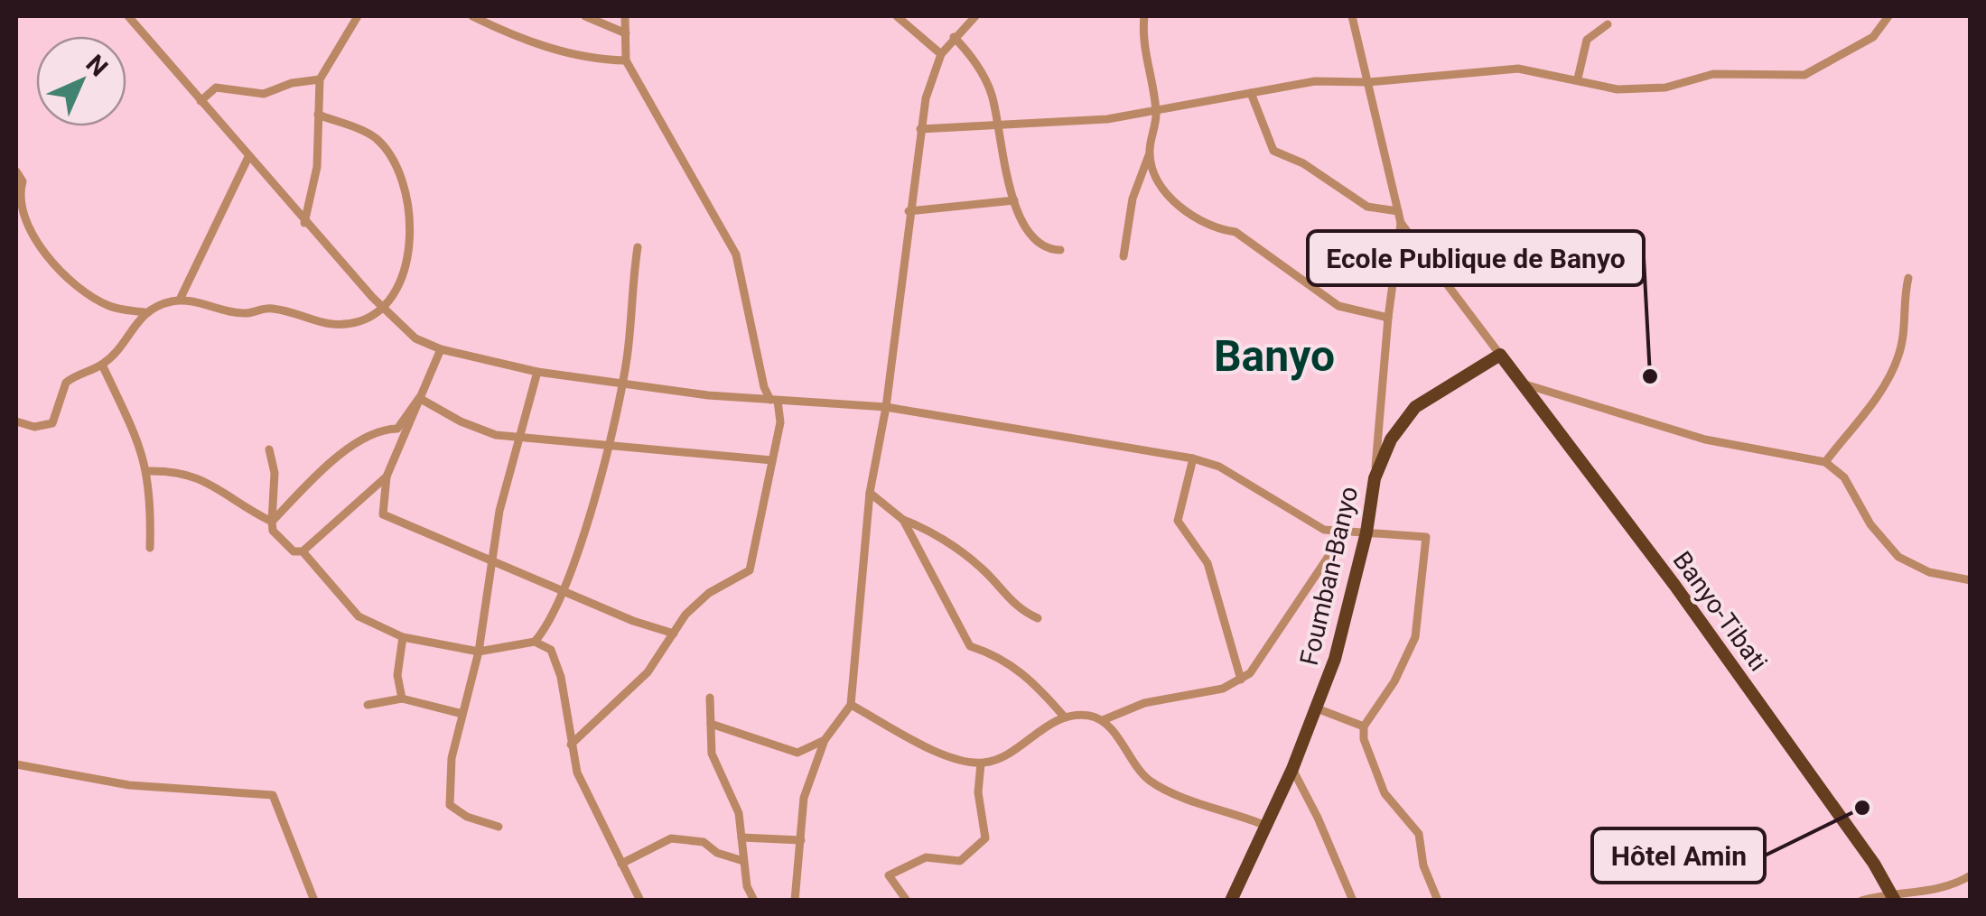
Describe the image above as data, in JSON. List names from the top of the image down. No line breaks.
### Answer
{"streets":{"highway":["Foumban-Banyo","Banyo-Tibati"]},"crossings":[["Foumban-Banyo","Banyo-Tibati"]],"districts":["Banyo"],"places":["Ecole Publique de Banyo","Hôtel Amin"],"north":"top right"}
